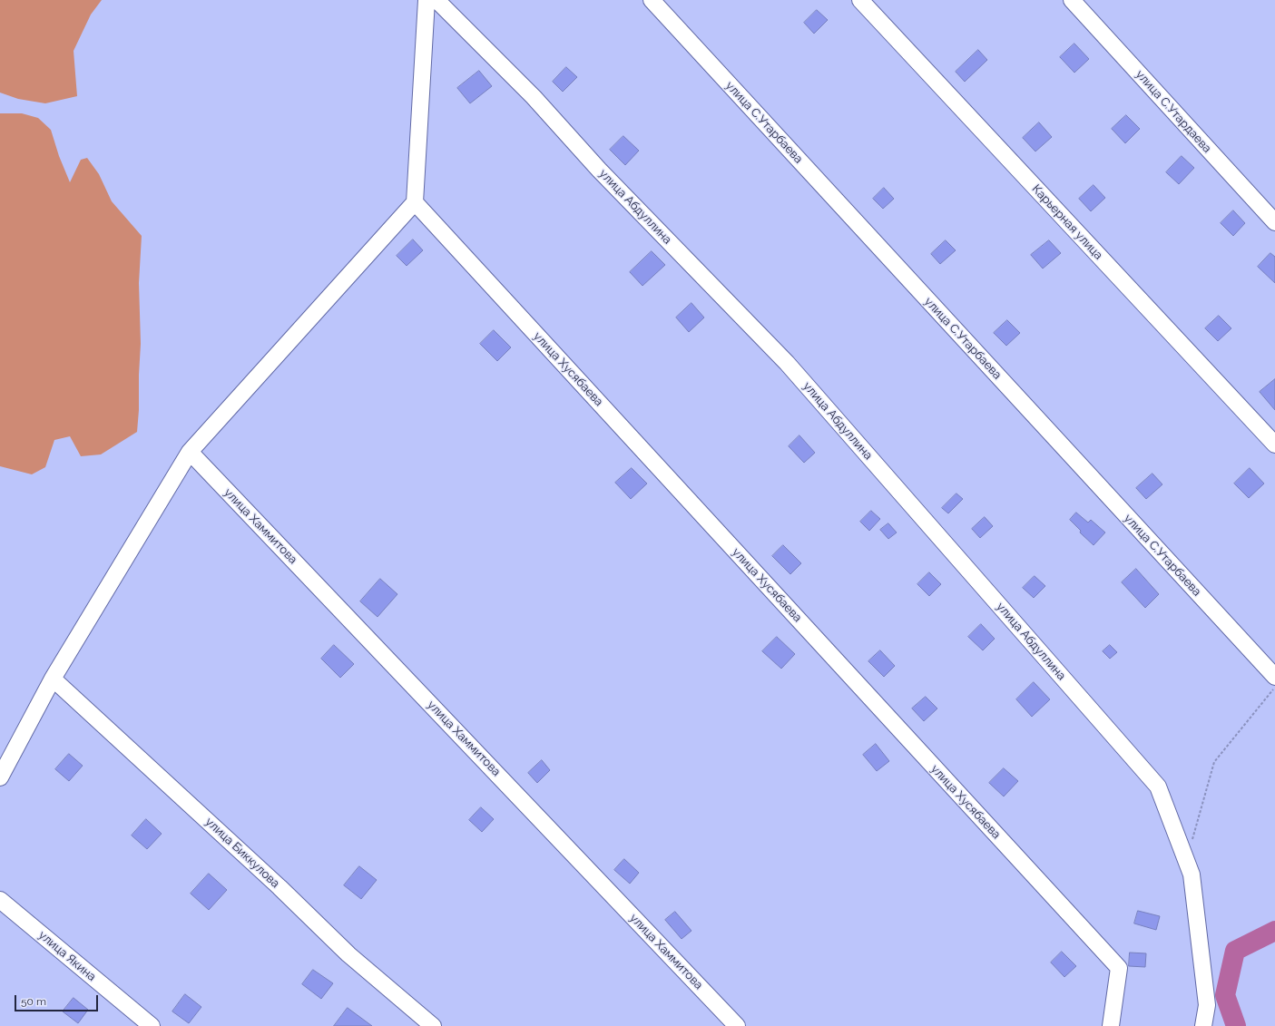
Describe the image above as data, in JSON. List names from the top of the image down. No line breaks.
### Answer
{"streets":{"street":["улица С.Утардаева","улица С.Утарбаева","улица Абдуллина","Карьерная улица","улица Хусябаева","улица Хаммитова","улица Биккулова","улица Якина"]},"scale_bar":"50 m"}
